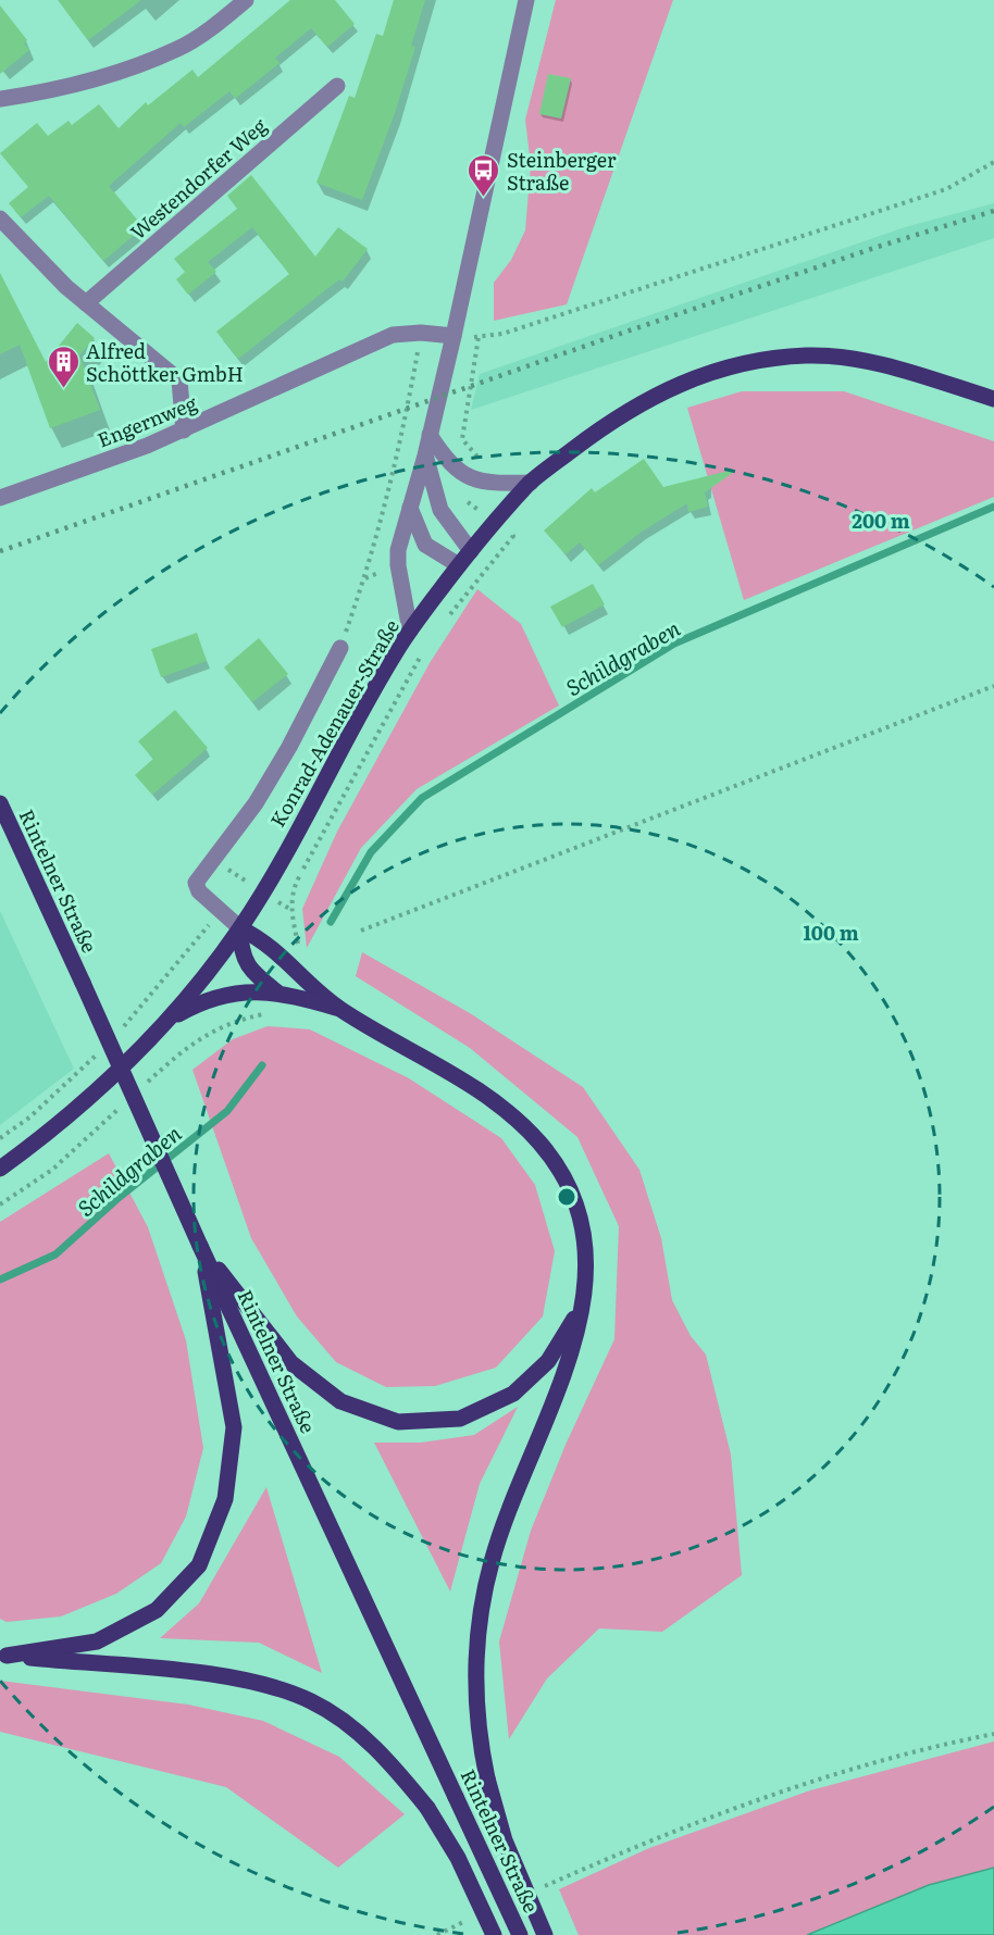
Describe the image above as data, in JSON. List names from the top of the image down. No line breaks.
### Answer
{"streets":{"main road":["Konrad-Adenauer-Straße","Rintelner Straße"],"street":["Westendorfer Weg","Engernweg"]},"water":["Schildgraben"],"places":{"bus stop":["Steinberger Straße"],"building":["Alfred Schöttker GmbH"]},"rings":["200 m","100 m"]}
